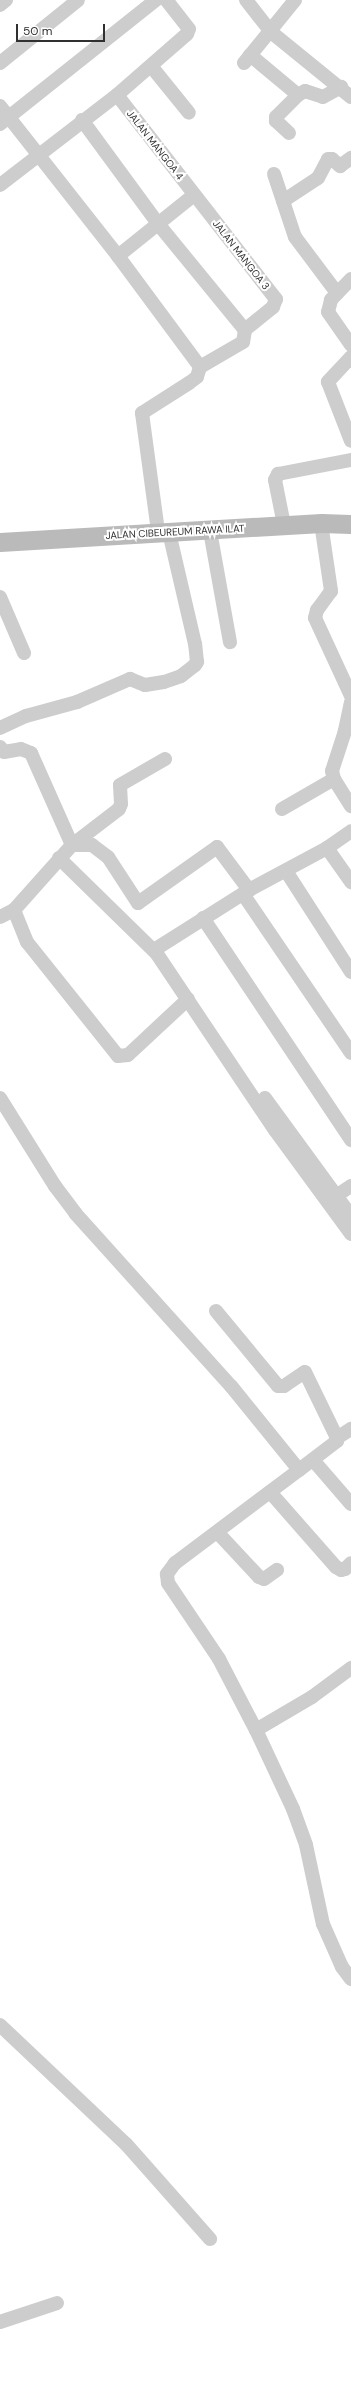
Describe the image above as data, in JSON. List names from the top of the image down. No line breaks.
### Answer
{"streets":{"street":["JALAN MANGOA 4","JALAN MANGOA 3","JALAN CIBEUREUM RAWA ILAT"]},"crossings":[["JALAN MANGOA 4","JALAN MANGOA 3"]],"scale_bar":"50 m"}
